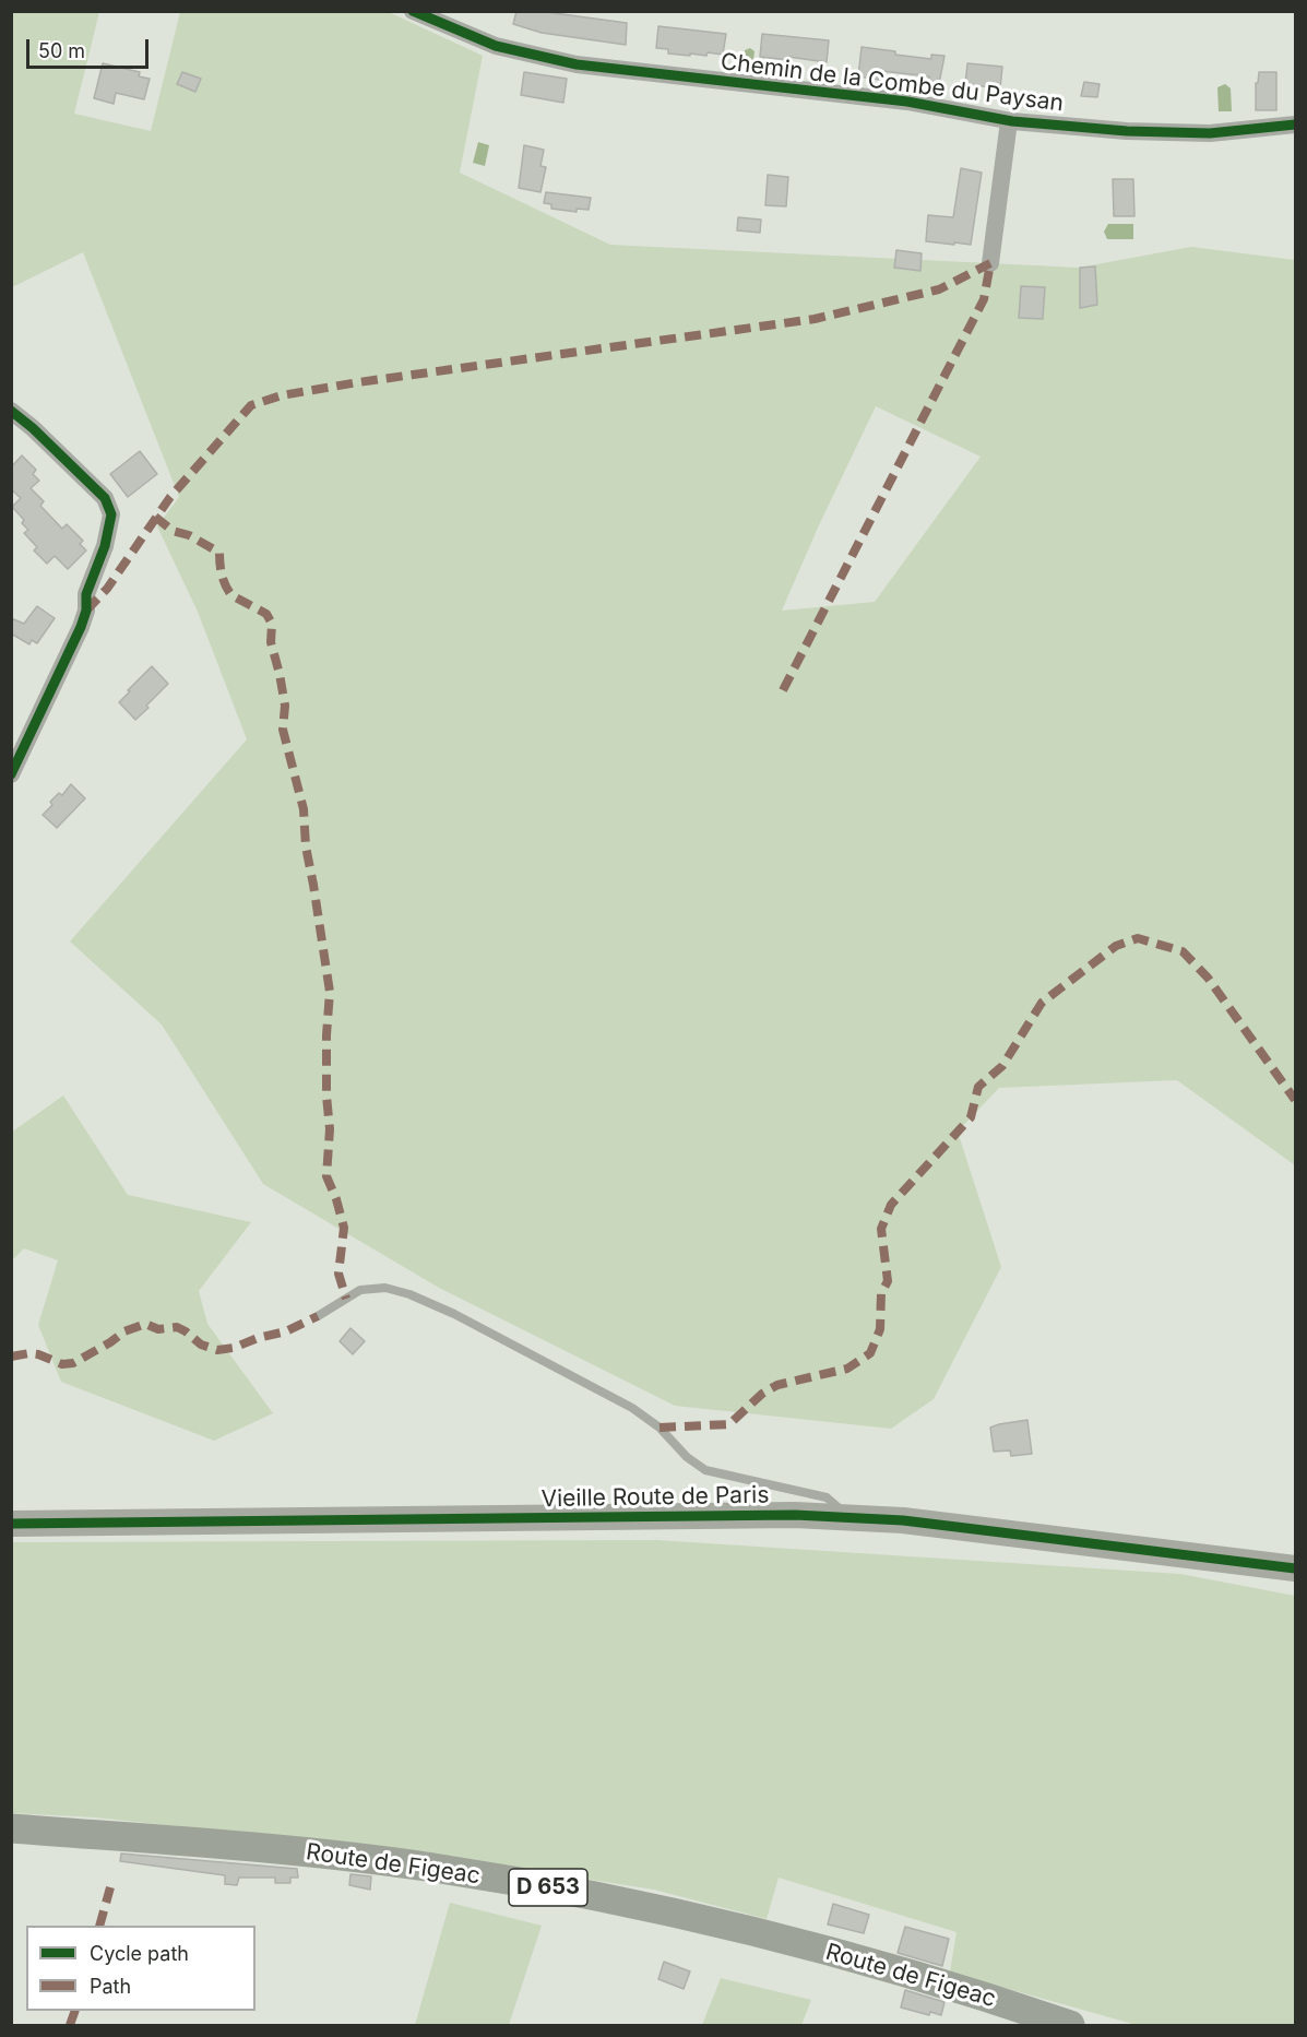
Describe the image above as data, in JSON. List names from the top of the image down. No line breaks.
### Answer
{"streets":{"main road":["Route de Figeac","D 653"],"street":["Chemin de la Combe du Paysan","Vieille Route de Paris"]},"legend":["Cycle path","Path"],"scale_bar":"50 m"}
